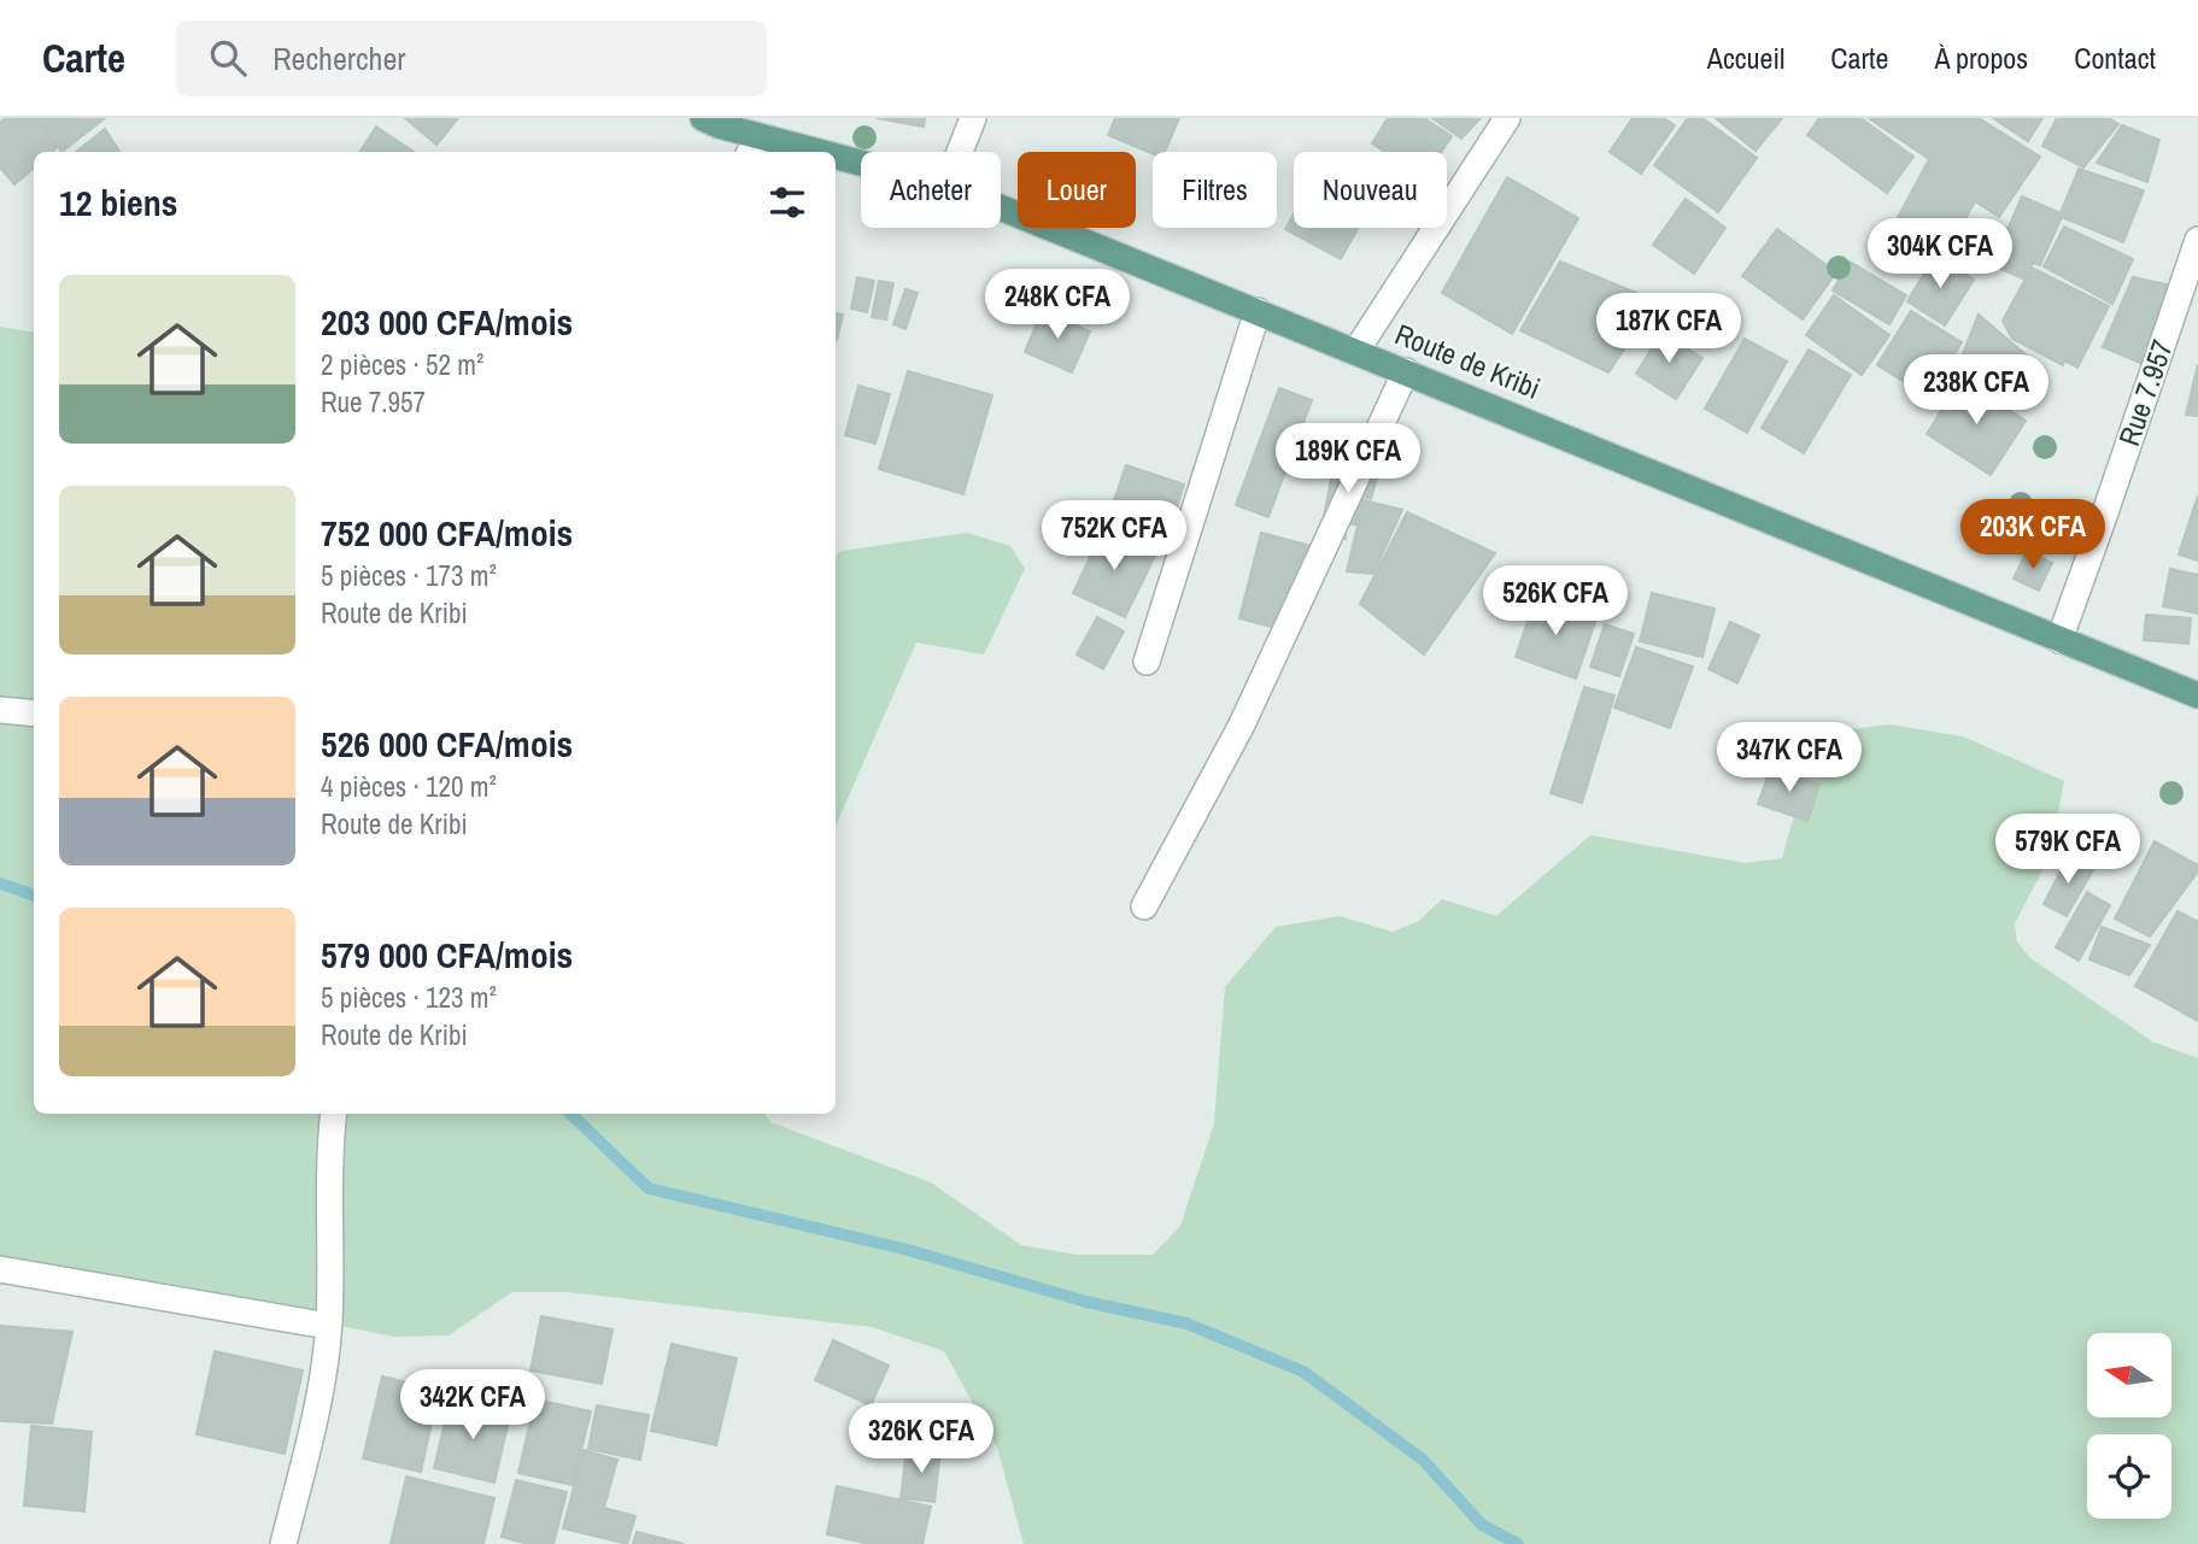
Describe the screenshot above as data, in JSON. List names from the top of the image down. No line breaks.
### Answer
{"streets":{"main road":["Route de Kribi"],"street":["Rue 7.957"]},"crossings":[["Route de Kribi","Rue 7.957"]],"north":"left","page":{"header":"Carte","search":"Rechercher","nav":["Accueil","Carte","À propos","Contact"],"chip":["Acheter","Louer","Filtres","Nouveau"],"heading":"12 biens","price":["304K CFA","248K CFA","187K CFA","238K CFA","189K CFA","203K CFA","752K CFA","526K CFA","347K CFA","579K CFA","342K CFA","326K CFA"],"list":[{"name":"203 000 CFA/mois","note":"2 pièces · 52 m² · Rue 7.957"},{"name":"752 000 CFA/mois","note":"5 pièces · 173 m² · Route de Kribi"},{"name":"526 000 CFA/mois","note":"4 pièces · 120 m² · Route de Kribi"},{"name":"579 000 CFA/mois","note":"5 pièces · 123 m² · Route de Kribi"}]}}
